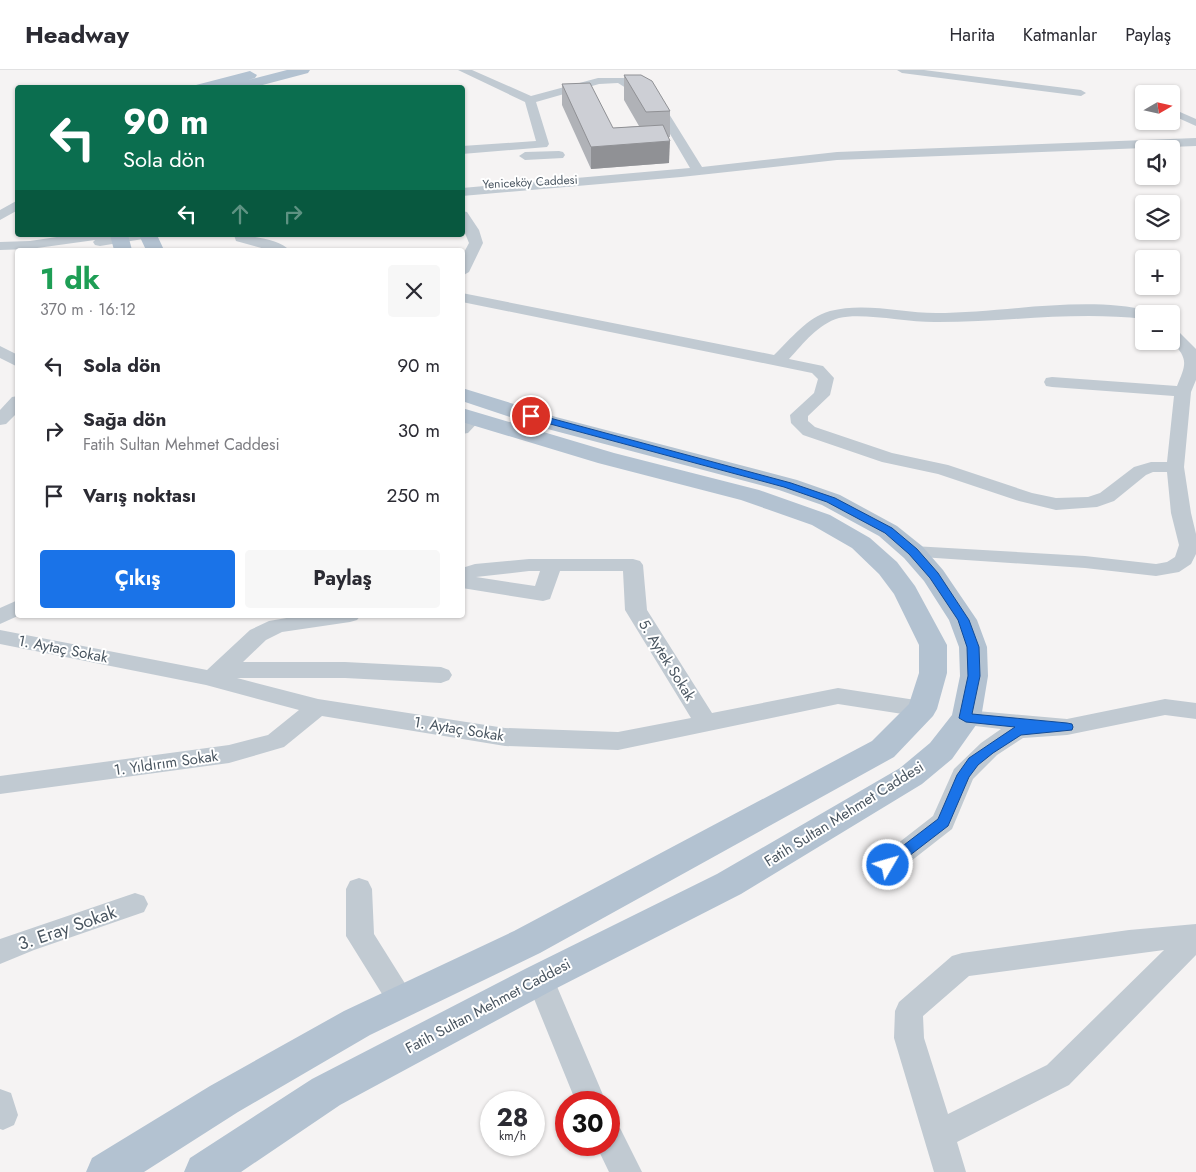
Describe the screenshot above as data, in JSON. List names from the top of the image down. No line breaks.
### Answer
{"streets":{"main road":["Fatih Sultan Mehmet Caddesi"],"street":["Yeniceköy Caddesi","1. Aytaç Sokak","5. Aytek Sokak","1. Yıldırım Sokak","3. Eray Sokak"]},"crossings":[["1. Aytaç Sokak","5. Aytek Sokak"],["1. Aytaç Sokak","1. Yıldırım Sokak"],["1. Aytaç Sokak","Fatih Sultan Mehmet Caddesi"]],"north":"right","page":{"header":"Headway","nav":["Harita","Katmanlar","Paylaş"],"map_buttons":["+","−"],"turn":["90 m","Sola dön"],"heading":["1 dk","370 m · 16:12"],"list":[{"name":"Sola dön","value":"90 m"},{"name":"Sağa dön","note":"Fatih Sultan Mehmet Caddesi","value":"30 m"},{"name":"Varış noktası","value":"250 m"}],"buttons":["Çıkış","Paylaş"],"speed":"28 km/h","limit":"30"}}
